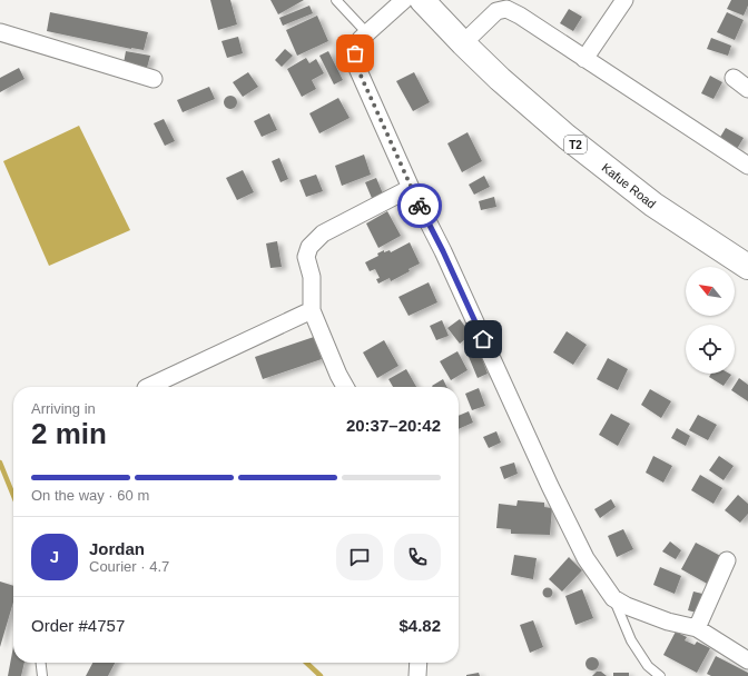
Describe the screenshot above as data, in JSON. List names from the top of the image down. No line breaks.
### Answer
{"streets":{"highway":["T2","Kafue Road"]},"north":"top left","page":{"heading":["2 min","Arriving in","20:37–20:42"],"panel":["Jordan","Courier · 4.7","Order #4757","$4.82"],"bar":"On the way · 60 m","round":"J"}}
